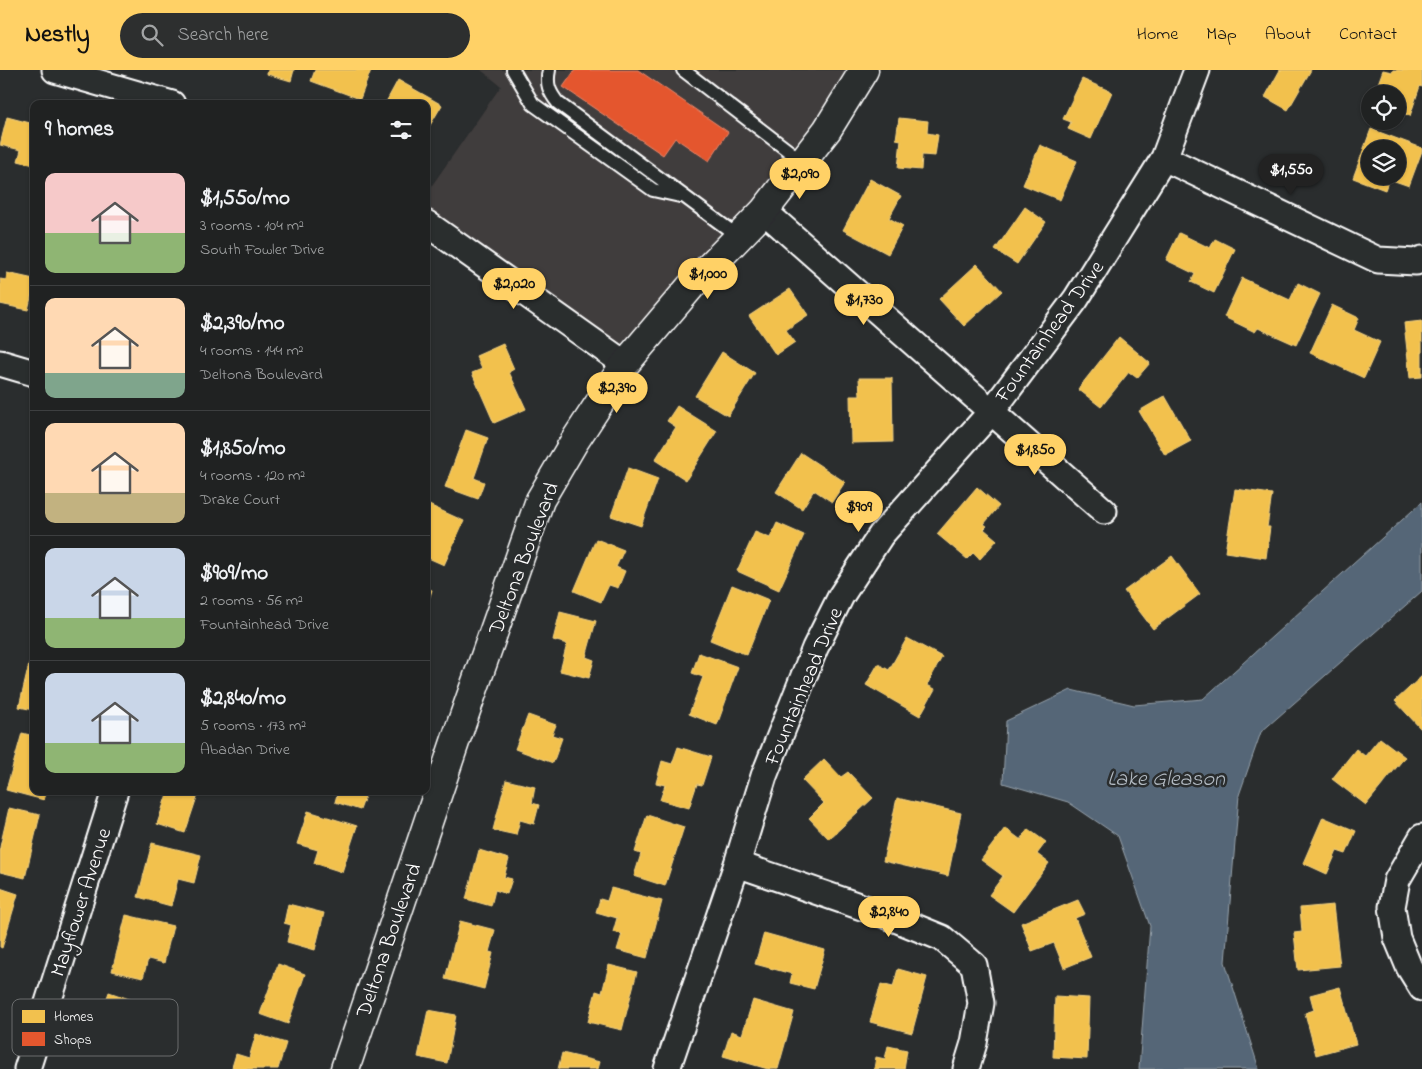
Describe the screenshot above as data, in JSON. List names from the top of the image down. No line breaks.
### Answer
{"streets":{"street":["Fountainhead Drive","Deltona Boulevard","Mayflower Avenue"]},"water":["Lake Gleason"],"legend":["Homes","Shops"],"page":{"header":"Nestly","search":"Search here","nav":["Home","Map","About","Contact"],"heading":"9 homes","price":["$1,550","$2,090","$1,000","$2,020","$1,730","$2,390","$1,850","$909","$2,840"],"list":[{"name":"$1,550/mo","note":"3 rooms · 104 m² · South Fowler Drive"},{"name":"$2,390/mo","note":"4 rooms · 144 m² · Deltona Boulevard"},{"name":"$1,850/mo","note":"4 rooms · 120 m² · Drake Court"},{"name":"$909/mo","note":"2 rooms · 56 m² · Fountainhead Drive"},{"name":"$2,840/mo","note":"5 rooms · 173 m² · Abadan Drive"}]}}
